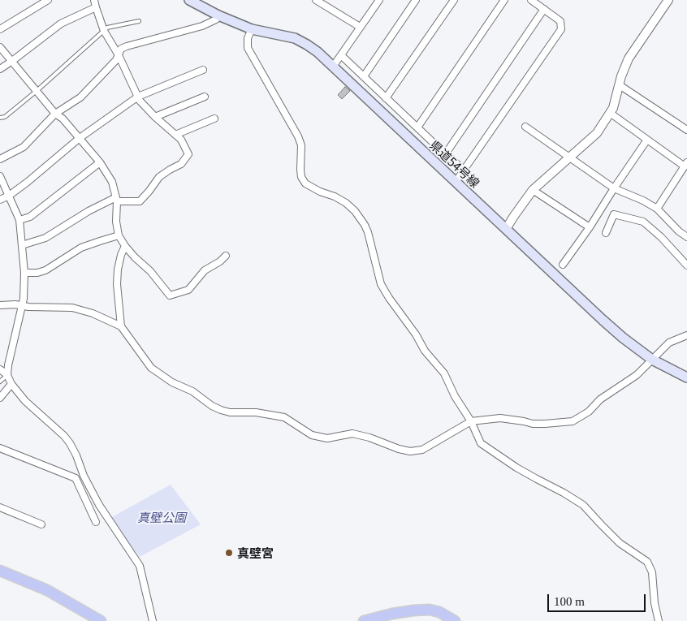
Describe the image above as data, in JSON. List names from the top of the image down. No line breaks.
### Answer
{"streets":{"main road":["県道54号線"]},"parks":["真壁公園"],"places":["真壁宮"],"scale_bar":"100 m"}
